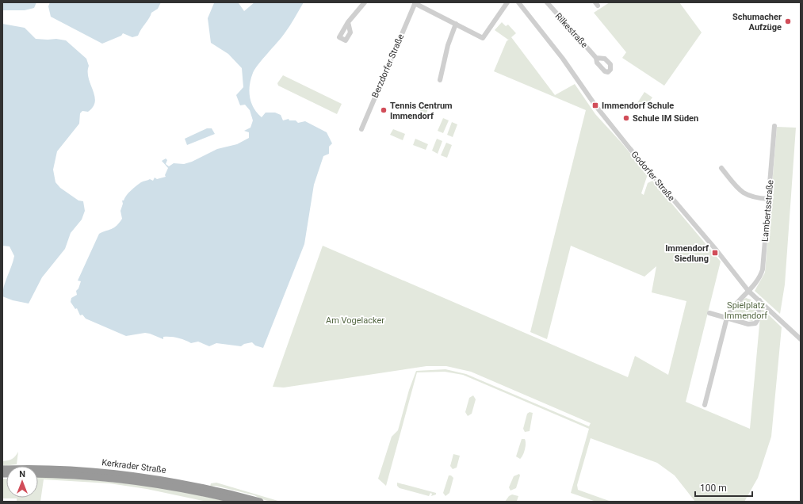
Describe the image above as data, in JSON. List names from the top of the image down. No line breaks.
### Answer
{"streets":{"highway":["Kerkrader Straße"],"street":["Rilkestraße","Berzdorfer Straße","Godorfer Straße","Lambertsstraße"]},"crossings":[["Godorfer Straße","Lambertsstraße"]],"parks":["Spielplatz Immendorf","Am Vogelacker"],"places":{"other":["Schumacher Aufzüge","Tennis Centrum Immendorf","Schule IM Süden"],"transit":["Immendorf Schule","Immendorf Siedlung"]},"scale_bar":"100 m","north":"top"}
